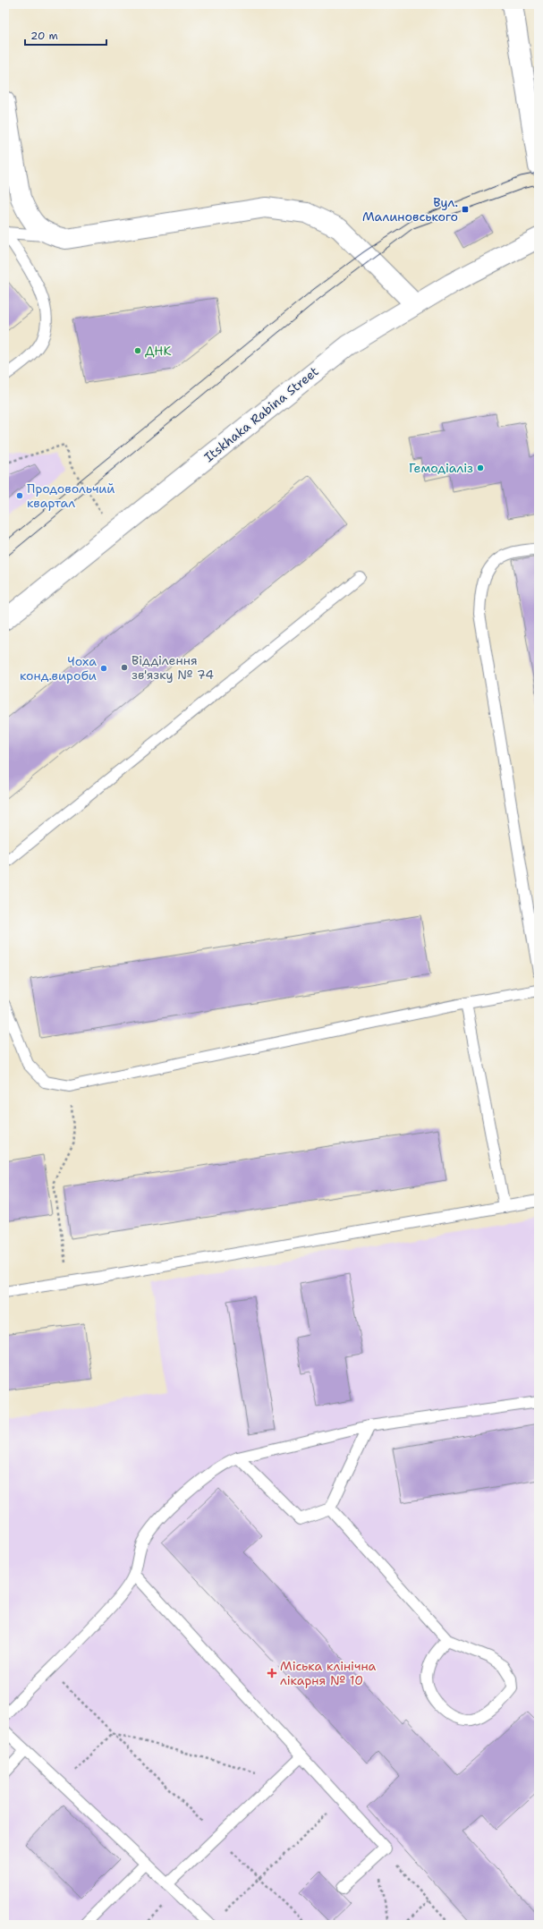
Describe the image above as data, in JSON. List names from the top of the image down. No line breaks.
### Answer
{"streets":{"street":["Itskhaka Rabina Street"]},"places":{"transit":["Вул. Малиновського"],"other":["ДНК","Гемодіаліз","Продовольчий квартал","Відділення зв'язку № 74","Чоха конд.вироби"],"health":["Міська клінічна лікарня № 10"]},"scale_bar":"20 m"}
